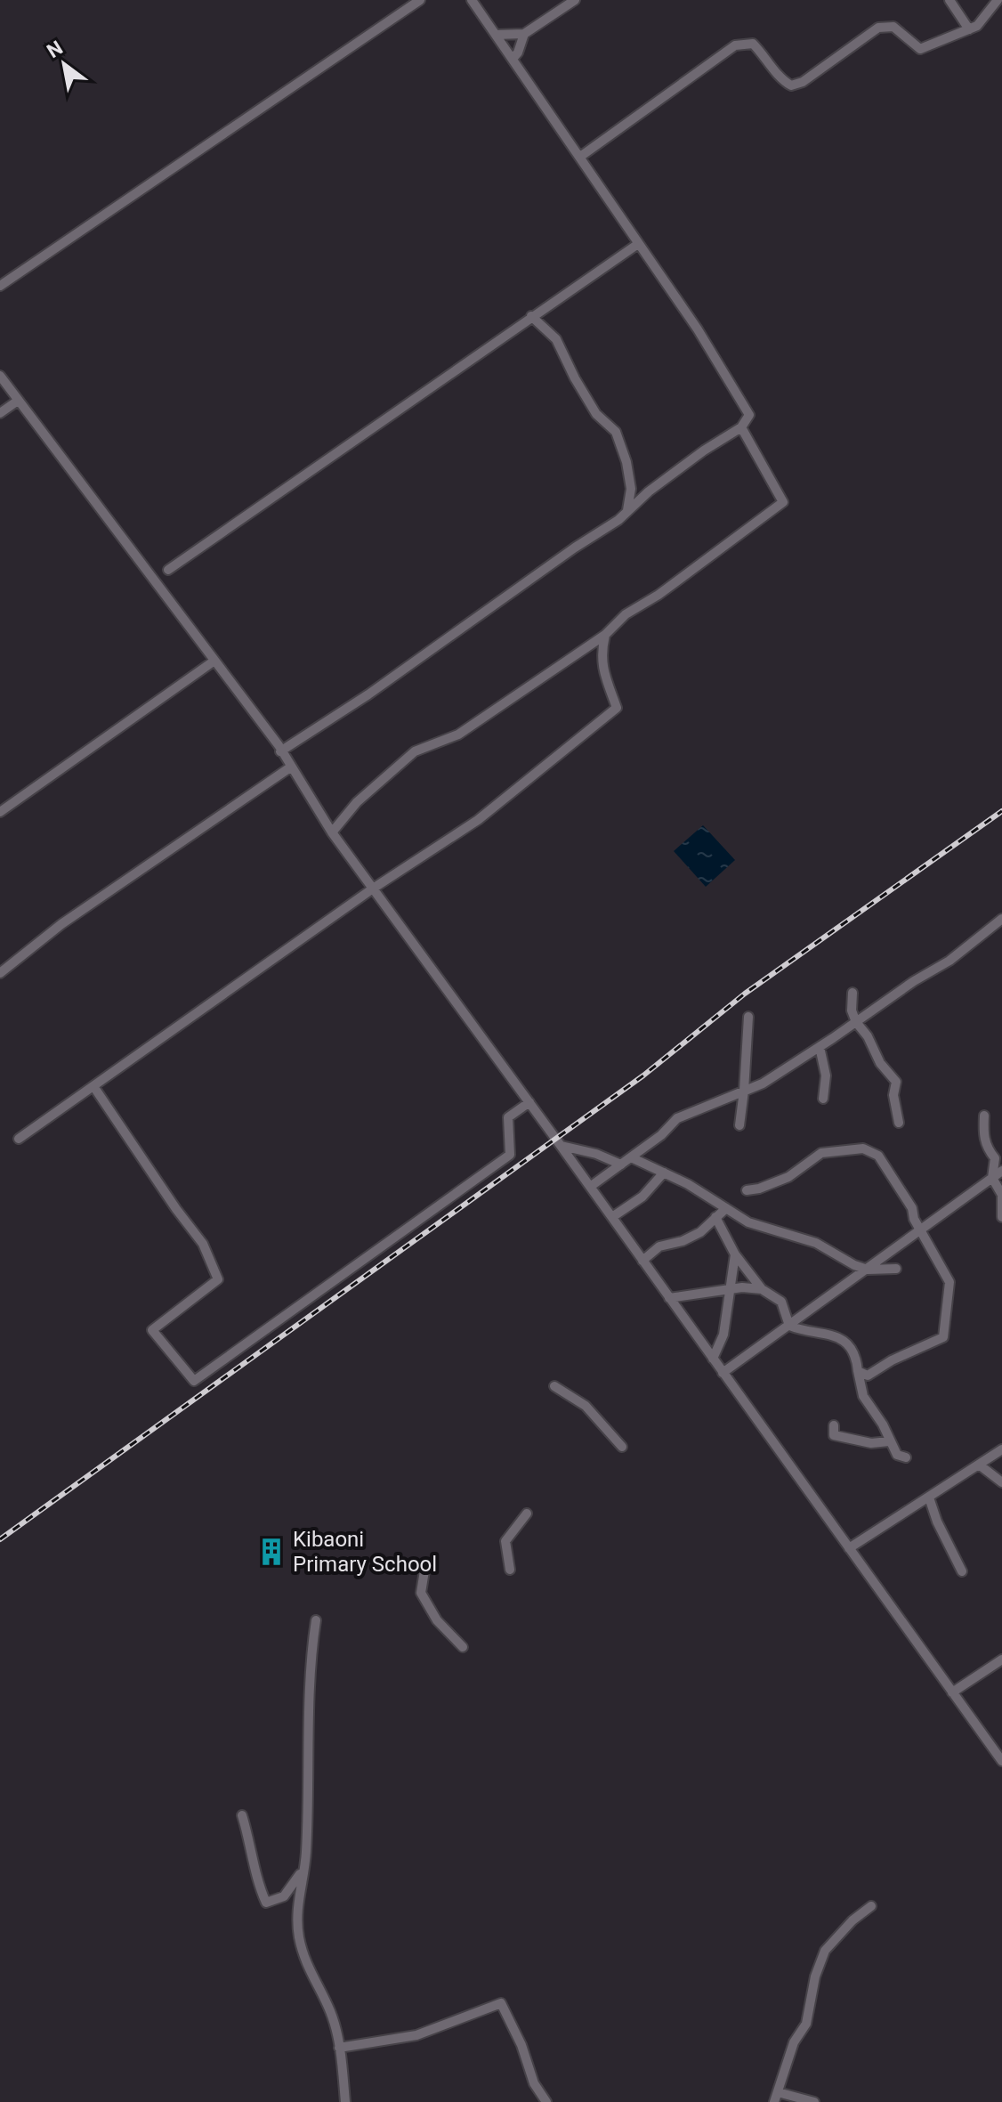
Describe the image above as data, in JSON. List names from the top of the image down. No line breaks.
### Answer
{"places":{"building":["Kibaoni Primary School"]},"north":"top left"}
